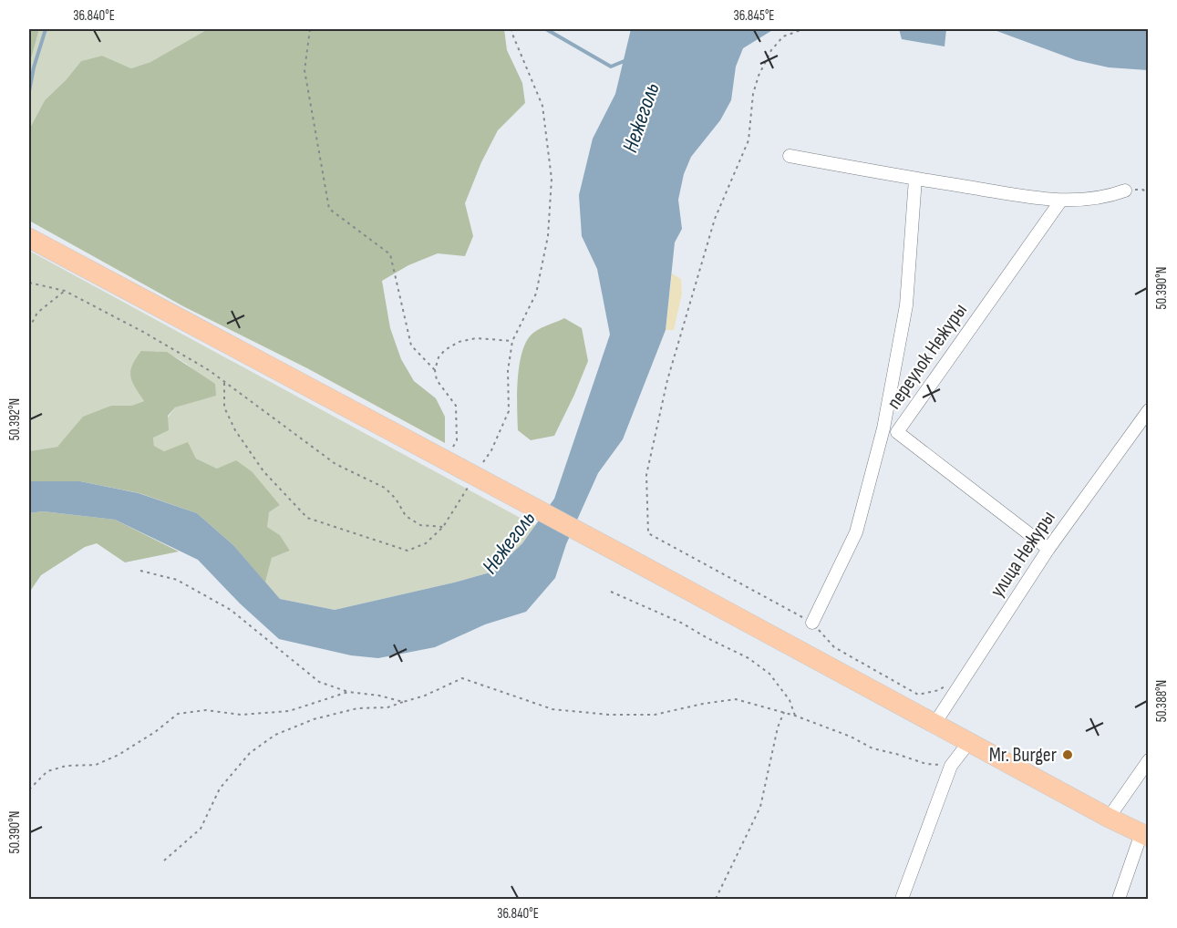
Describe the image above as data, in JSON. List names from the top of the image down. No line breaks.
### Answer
{"streets":{"street":["переулок Нежуры","улица Нежуры"]},"crossings":[["переулок Нежуры","улица Нежуры"]],"water":["Нежеголь"],"places":["Mr. Burger"],"coordinates":["36.840°E","36.845°E","50.390°N","50.392°N","50.388°N"]}
